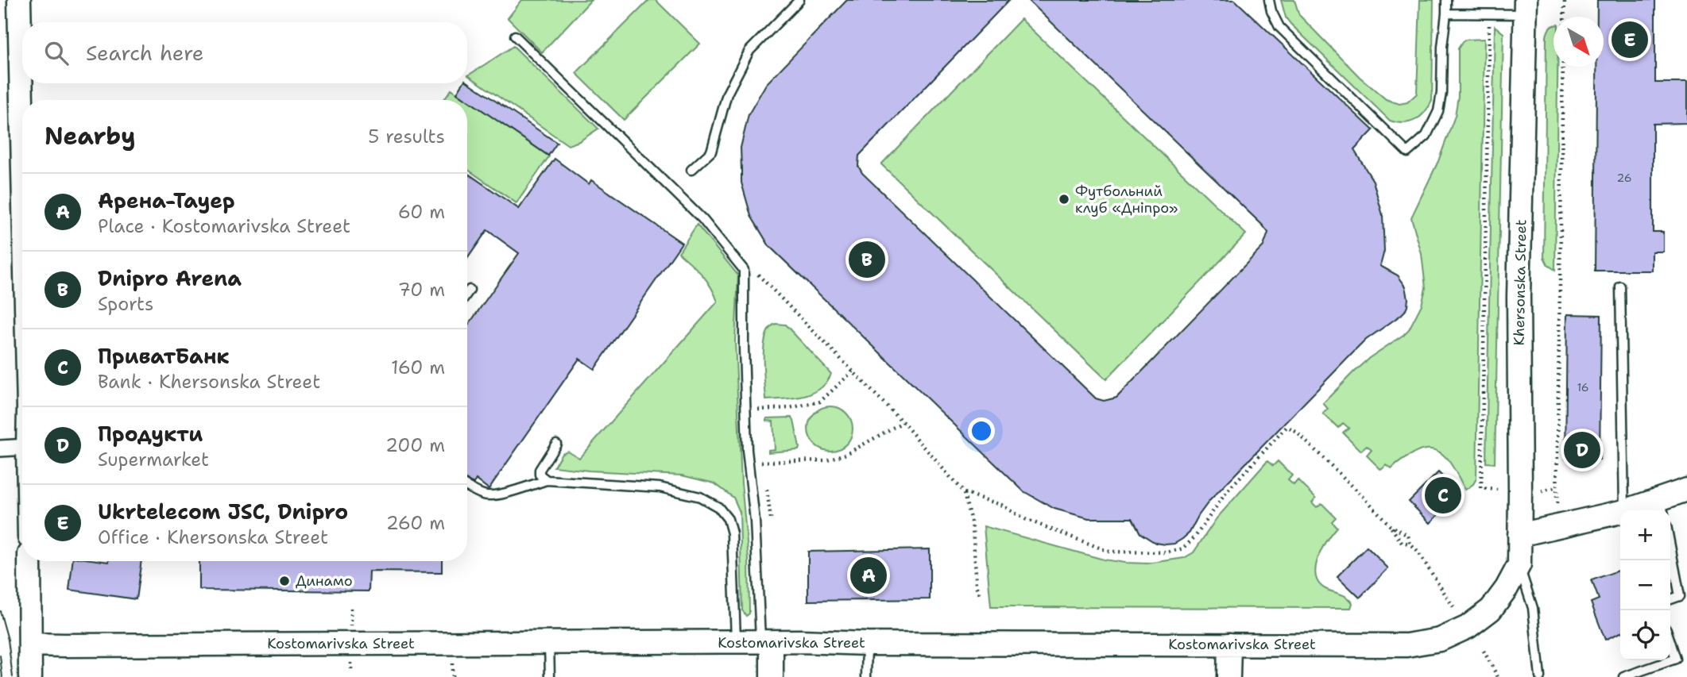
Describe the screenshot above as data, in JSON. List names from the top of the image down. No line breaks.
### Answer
{"streets":{"street":["Khersonska Street","Kostomarivska Street"]},"crossings":[["Khersonska Street","Kostomarivska Street"]],"places":["Футбольний клуб «Дніпро»","Динамо"],"house_numbers":["26","16"],"north":"bottom right","page":{"pins":["E","B","D","C","A"],"search":"Search here","heading":["Nearby","5 results"],"list":[{"mark":"A","name":"Арена-Тауер","note":"Place · Kostomarivska Street","value":"60 m"},{"mark":"B","name":"Dnipro Arena","note":"Sports","value":"70 m"},{"mark":"C","name":"ПриватБанк","note":"Bank · Khersonska Street","value":"160 m"},{"mark":"D","name":"Продукти","note":"Supermarket","value":"200 m"},{"mark":"E","name":"Ukrtelecom JSC, Dnipro","note":"Office · Khersonska Street","value":"260 m"}],"map_buttons":["+","−"]}}
